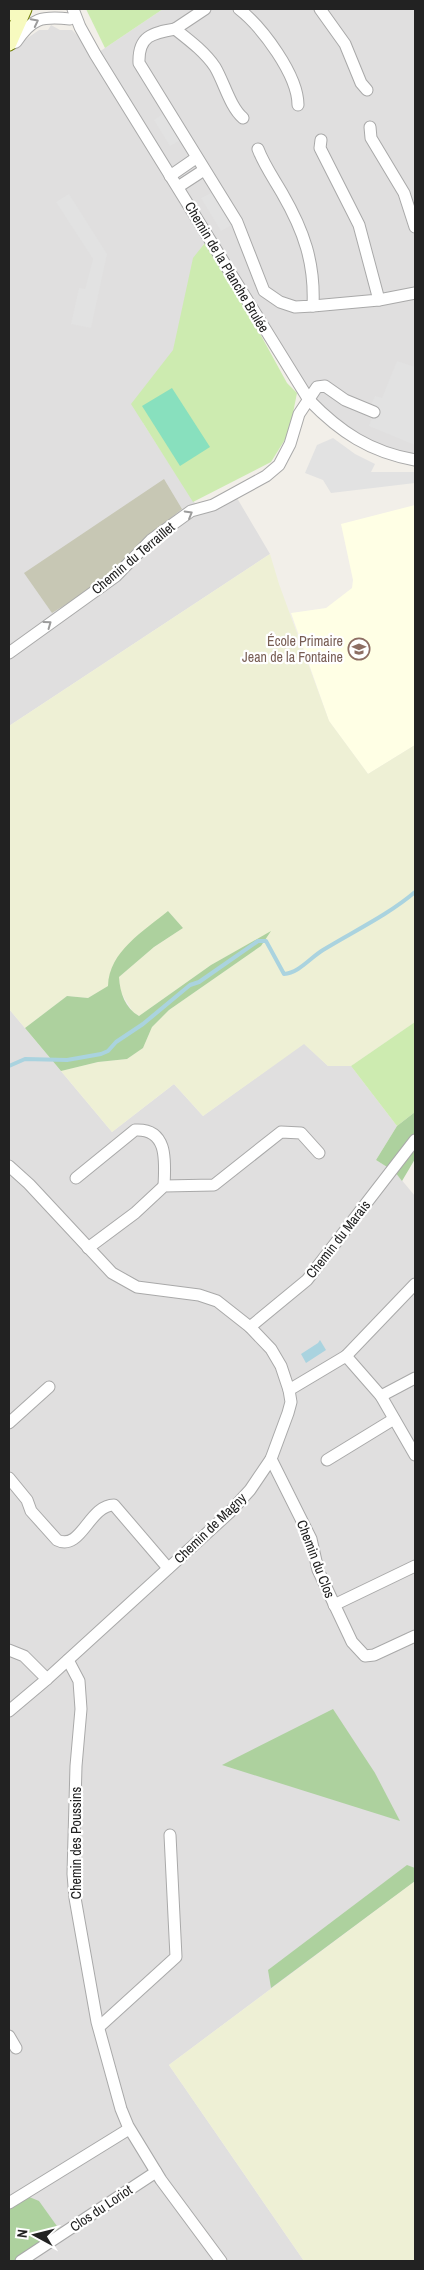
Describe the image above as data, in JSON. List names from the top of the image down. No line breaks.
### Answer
{"streets":{"street":["Chemin de la Planche Brulée","Chemin du Terraillet","Chemin du Marais","Chemin de Magny","Chemin du Clos","Chemin des Poussins","Clos du Loriot"]},"crossings":[["Chemin de la Planche Brulée","Chemin du Terraillet"],["Chemin du Marais","Chemin de Magny"],["Chemin de Magny","Chemin du Clos"],["Chemin de Magny","Chemin des Poussins"],["Chemin des Poussins","Clos du Loriot"]],"one_way":["Chemin du Terraillet"],"places":{"school or university":["École Primaire Jean de la Fontaine"]},"north":"left"}
